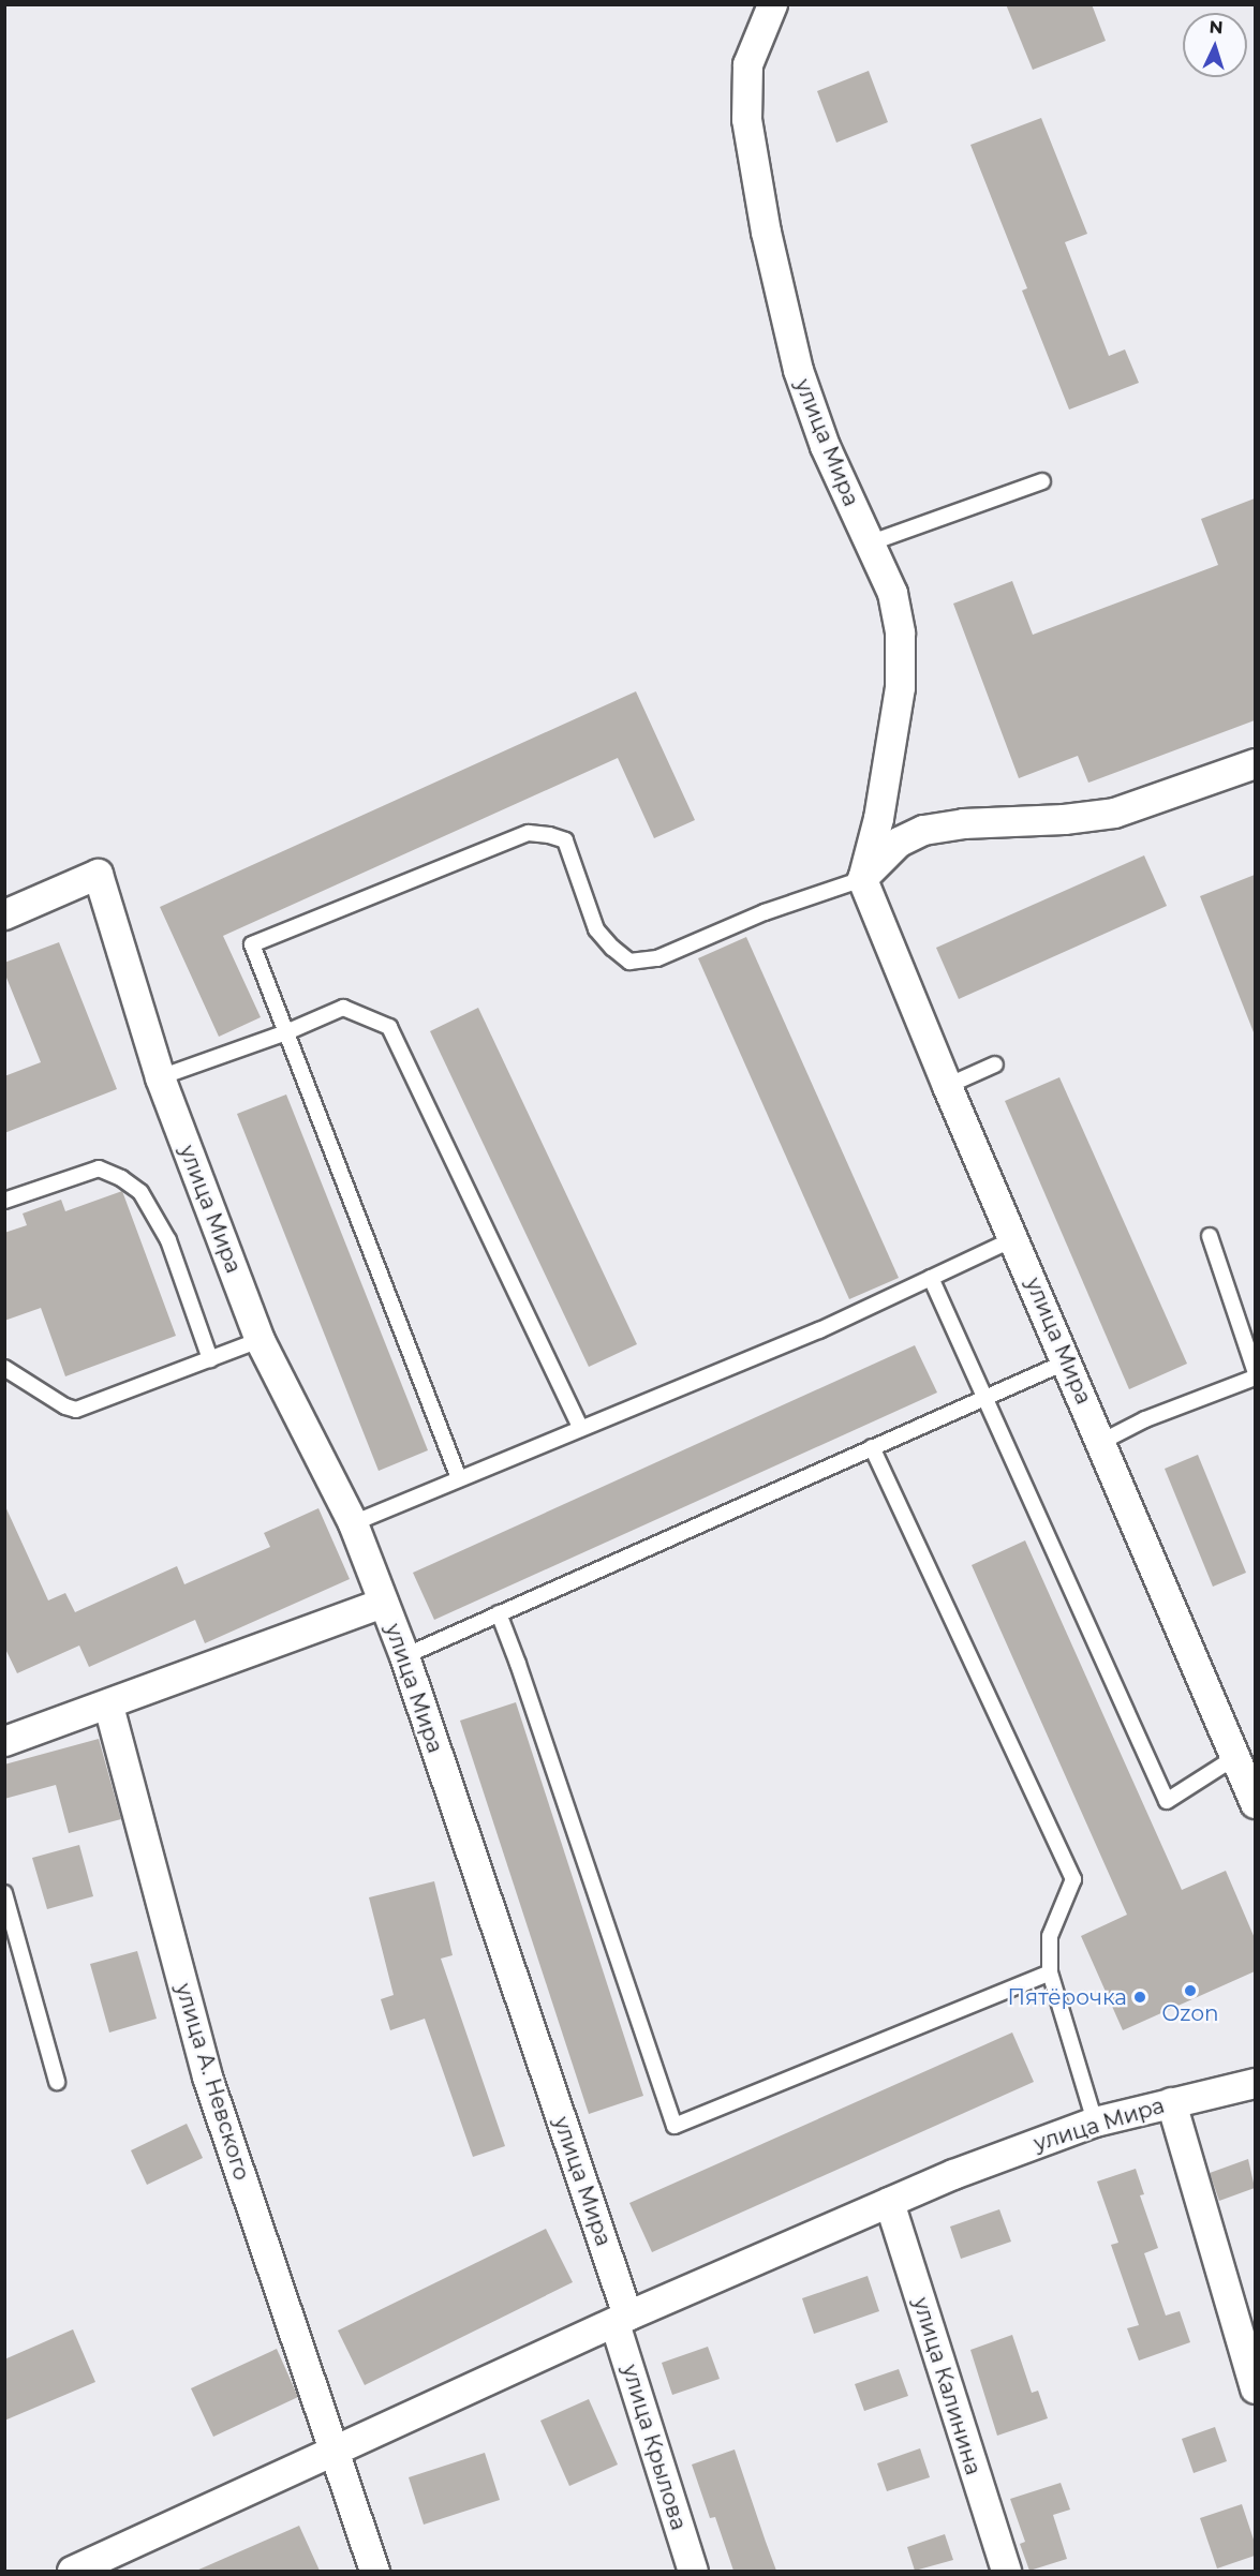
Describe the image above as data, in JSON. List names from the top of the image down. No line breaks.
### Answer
{"streets":{"street":["улица Мира","улица А. Невского","улица Калинина","улица Крылова"]},"crossings":[["улица Мира","улица А. Невского"],["улица Мира","улица Калинина"],["улица Мира","улица Крылова"]],"places":["Ozon","Пятёрочка"],"north":"top"}
